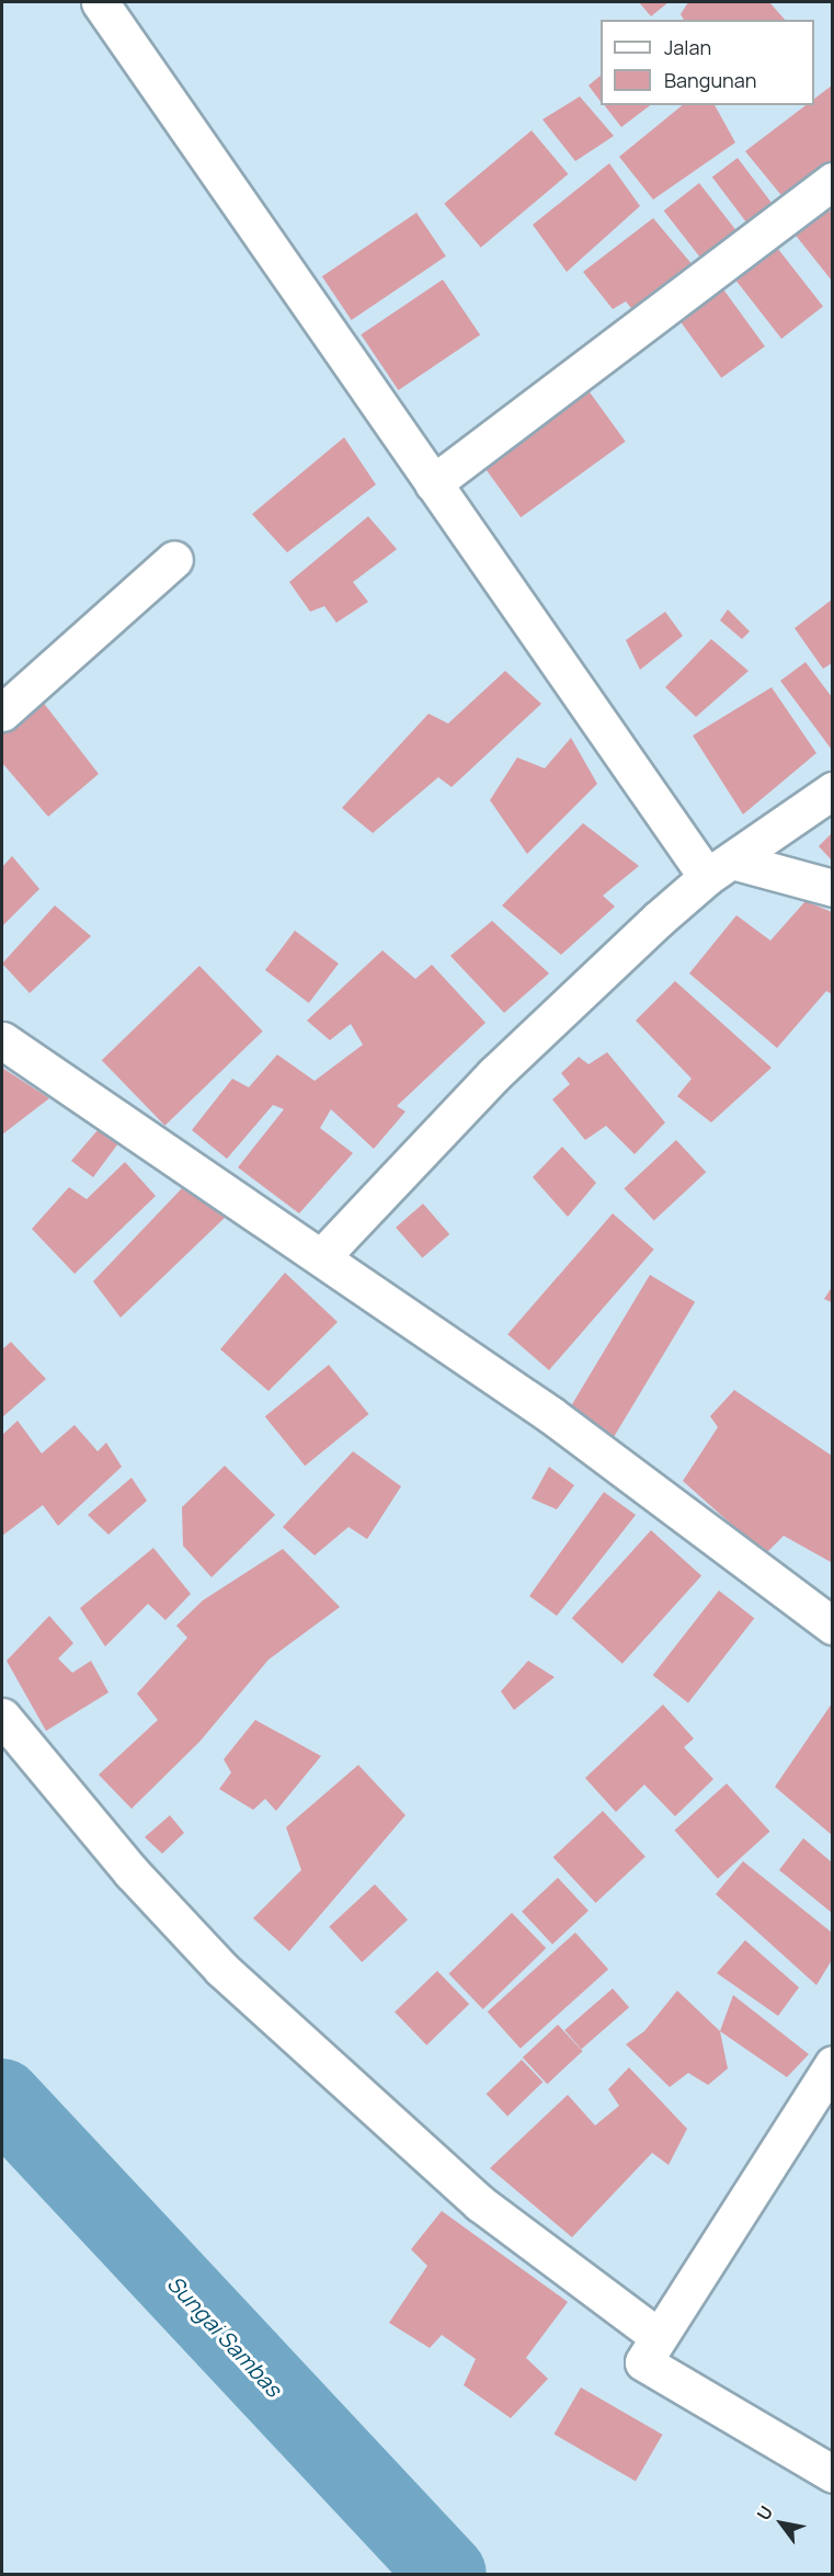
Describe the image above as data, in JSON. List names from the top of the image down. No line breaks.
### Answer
{"water":["Sungai Sambas"],"legend":["Jalan","Bangunan"],"north":"top left"}
